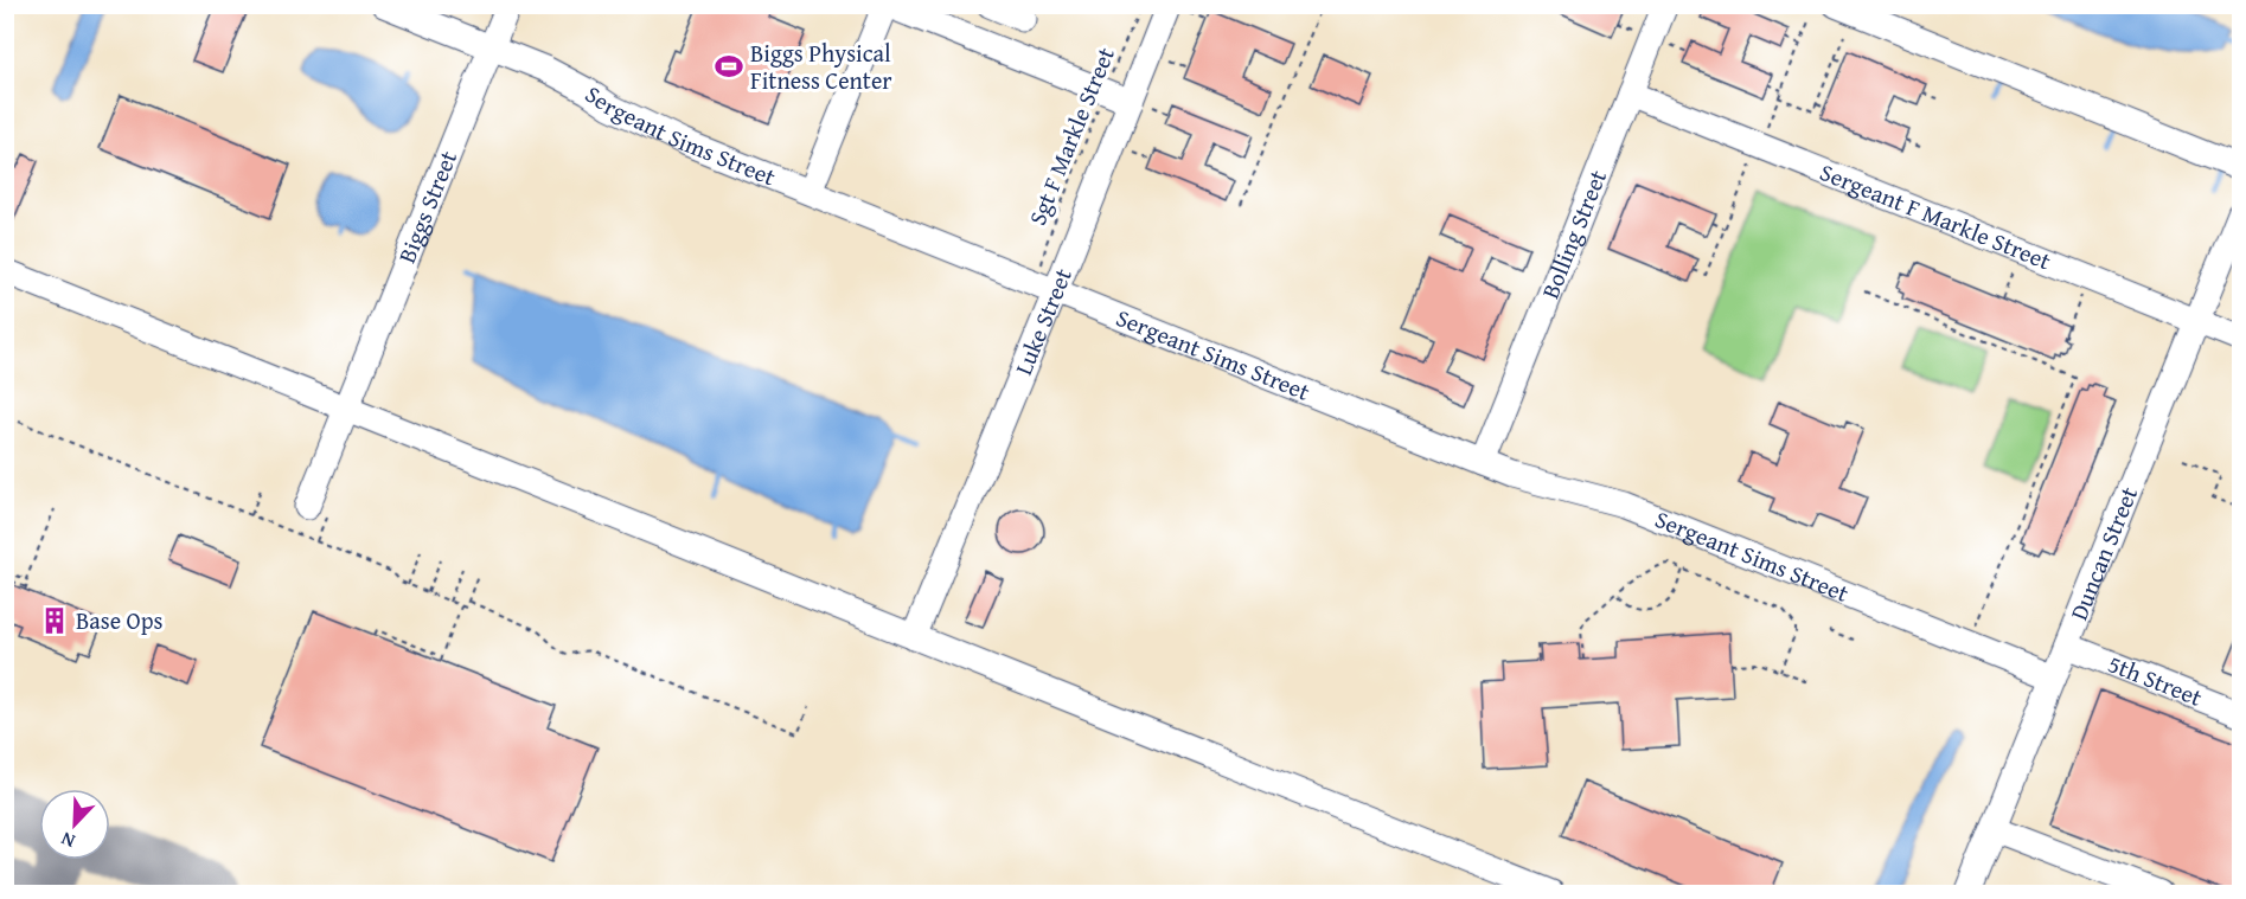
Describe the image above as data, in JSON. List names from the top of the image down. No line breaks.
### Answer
{"streets":{"street":["Sergeant Sims Street","Biggs Street","Sergeant F Markle Street","Bolling Street","Luke Street","Duncan Street","5th Street"],"path":["Sgt F Markle Street"]},"crossings":[["Sergeant Sims Street","Sgt F Markle Street"],["Sergeant Sims Street","Biggs Street"],["Sergeant Sims Street","Bolling Street"],["Sergeant Sims Street","Luke Street"],["Sergeant Sims Street","Duncan Street"],["Sgt F Markle Street","Luke Street"],["Sergeant F Markle Street","Bolling Street"],["Sergeant F Markle Street","Duncan Street"],["Duncan Street","5th Street"]],"places":{"sports":["Biggs Physical Fitness Center"],"building":["Base Ops"]},"north":"bottom left"}
